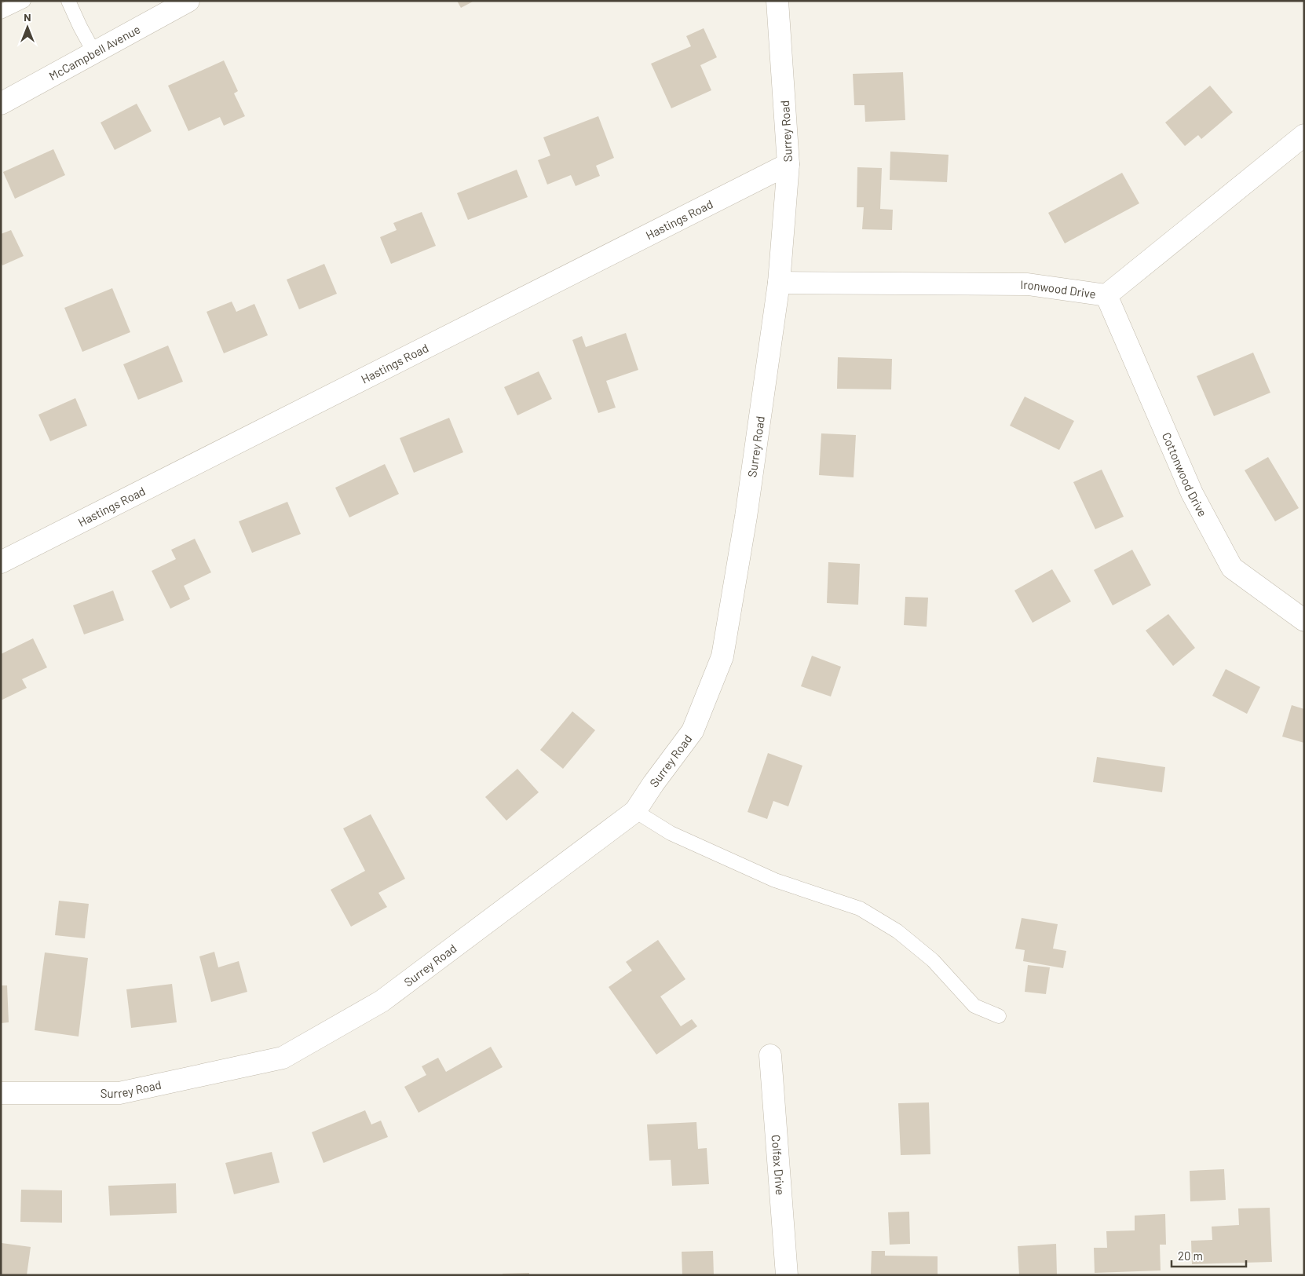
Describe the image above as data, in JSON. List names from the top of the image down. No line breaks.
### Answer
{"streets":{"street":["McCampbell Avenue","Surrey Road","Hastings Road","Ironwood Drive","Cottonwood Drive","Colfax Drive"]},"crossings":[["Surrey Road","Hastings Road"],["Surrey Road","Ironwood Drive"],["Ironwood Drive","Cottonwood Drive"]],"scale_bar":"20 m","north":"top"}
